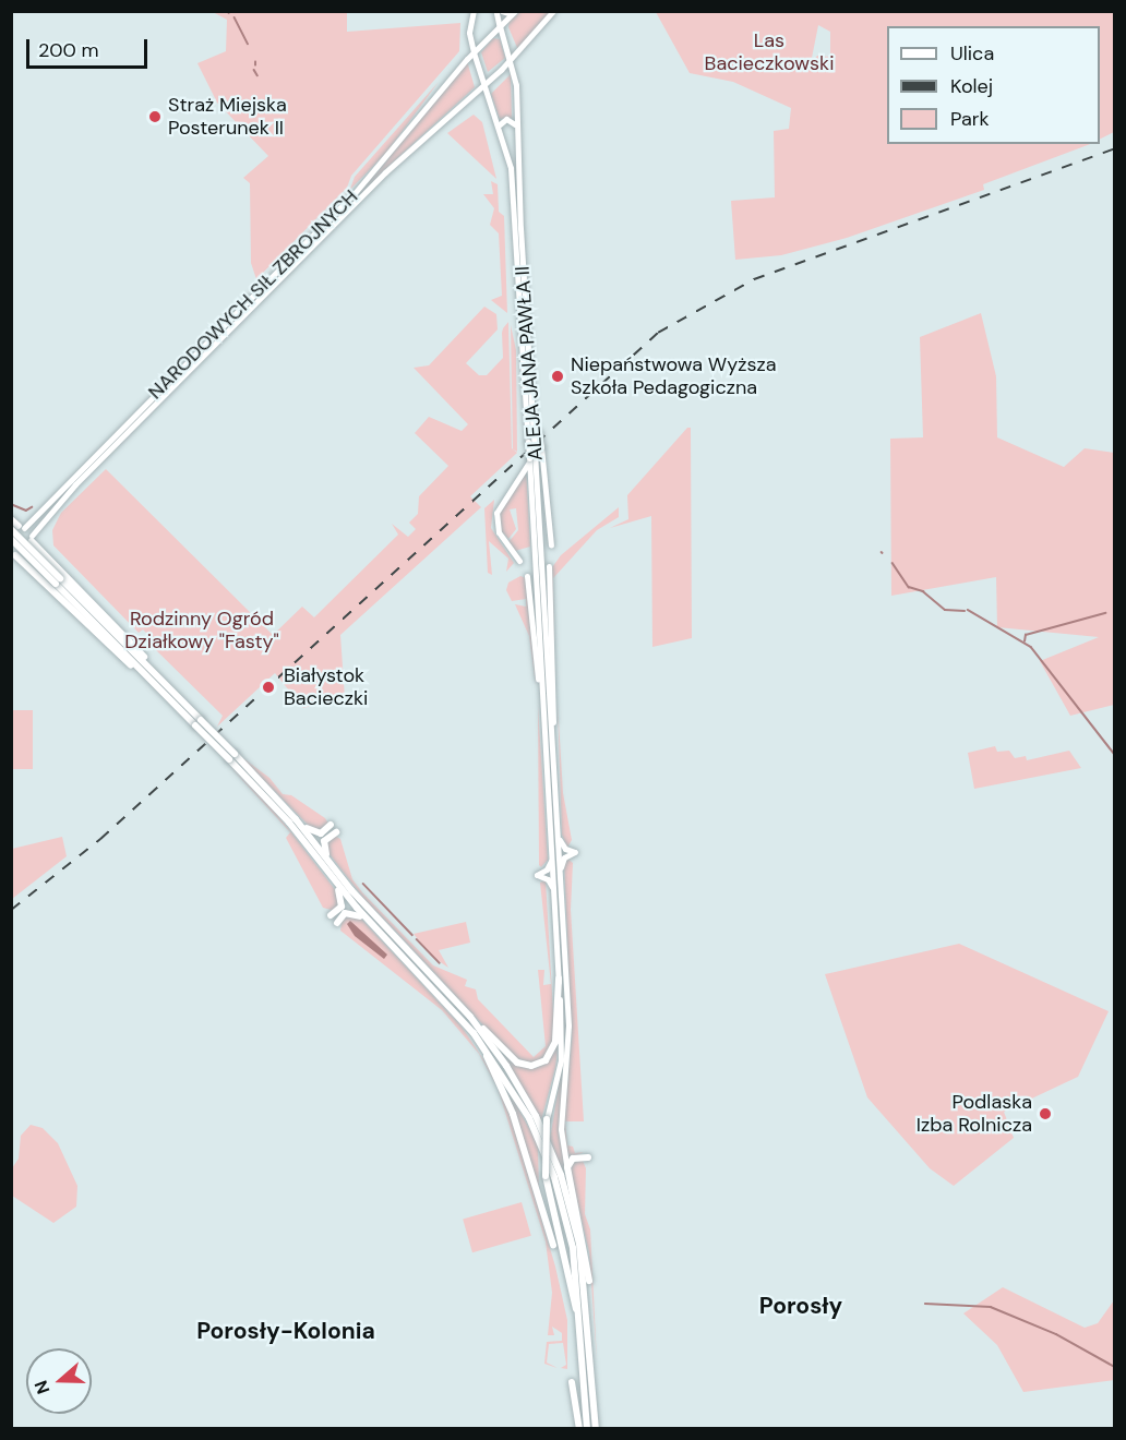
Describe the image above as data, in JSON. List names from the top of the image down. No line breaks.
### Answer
{"streets":{"main road":["NARODOWYCH SIŁ ZBROJNYCH","ALEJA JANA PAWŁA II"]},"crossings":[["NARODOWYCH SIŁ ZBROJNYCH","ALEJA JANA PAWŁA II"]],"districts":["Porosły","Porosły-Kolonia"],"parks":["Las Bacieczkowski","Rodzinny Ogród Działkowy \"Fasty\""],"places":["Straż Miejska Posterunek II","Niepaństwowa Wyższa Szkoła Pedagogiczna","Białystok Bacieczki","Podlaska Izba Rolnicza"],"legend":["Ulica","Kolej","Park"],"scale_bar":"200 m","north":"left"}
